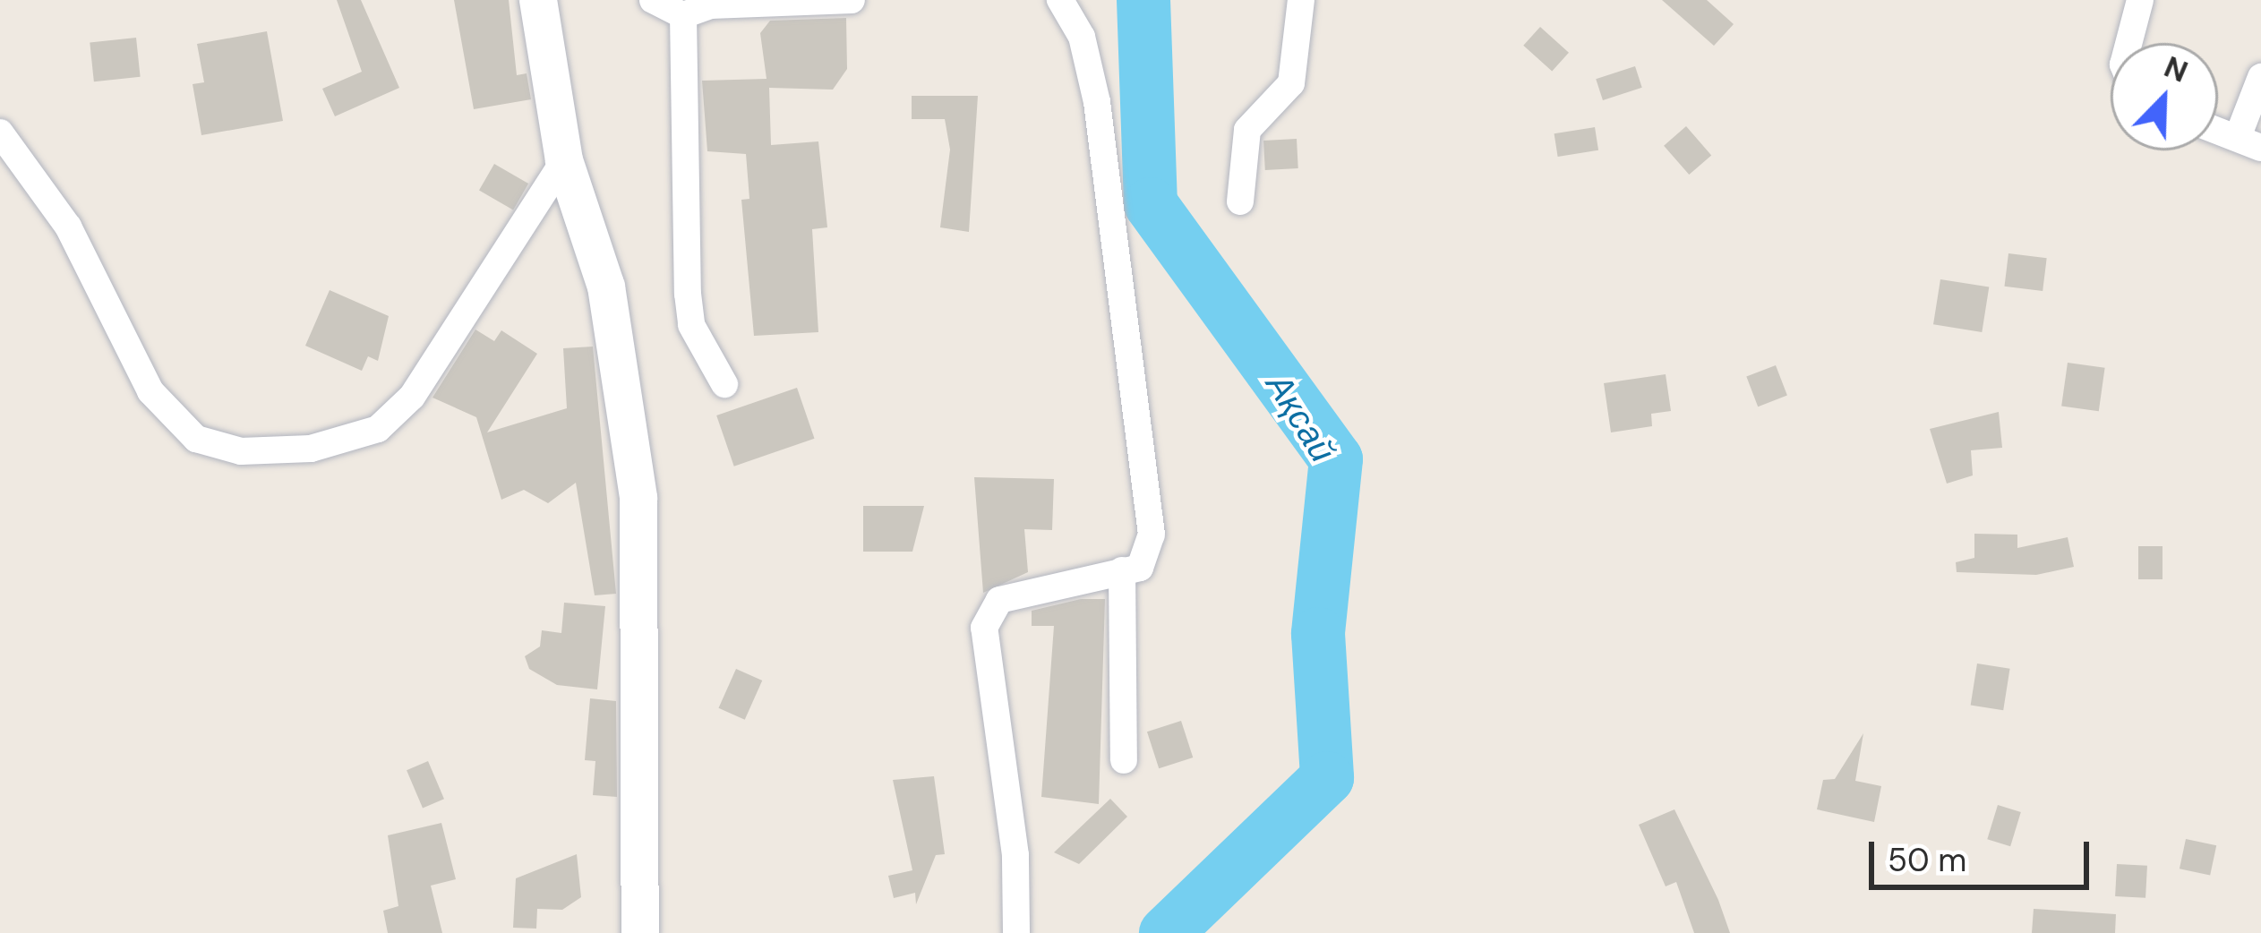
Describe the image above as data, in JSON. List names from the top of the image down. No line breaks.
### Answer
{"water":["Ақсай"],"scale_bar":"50 m","north":"top right"}
